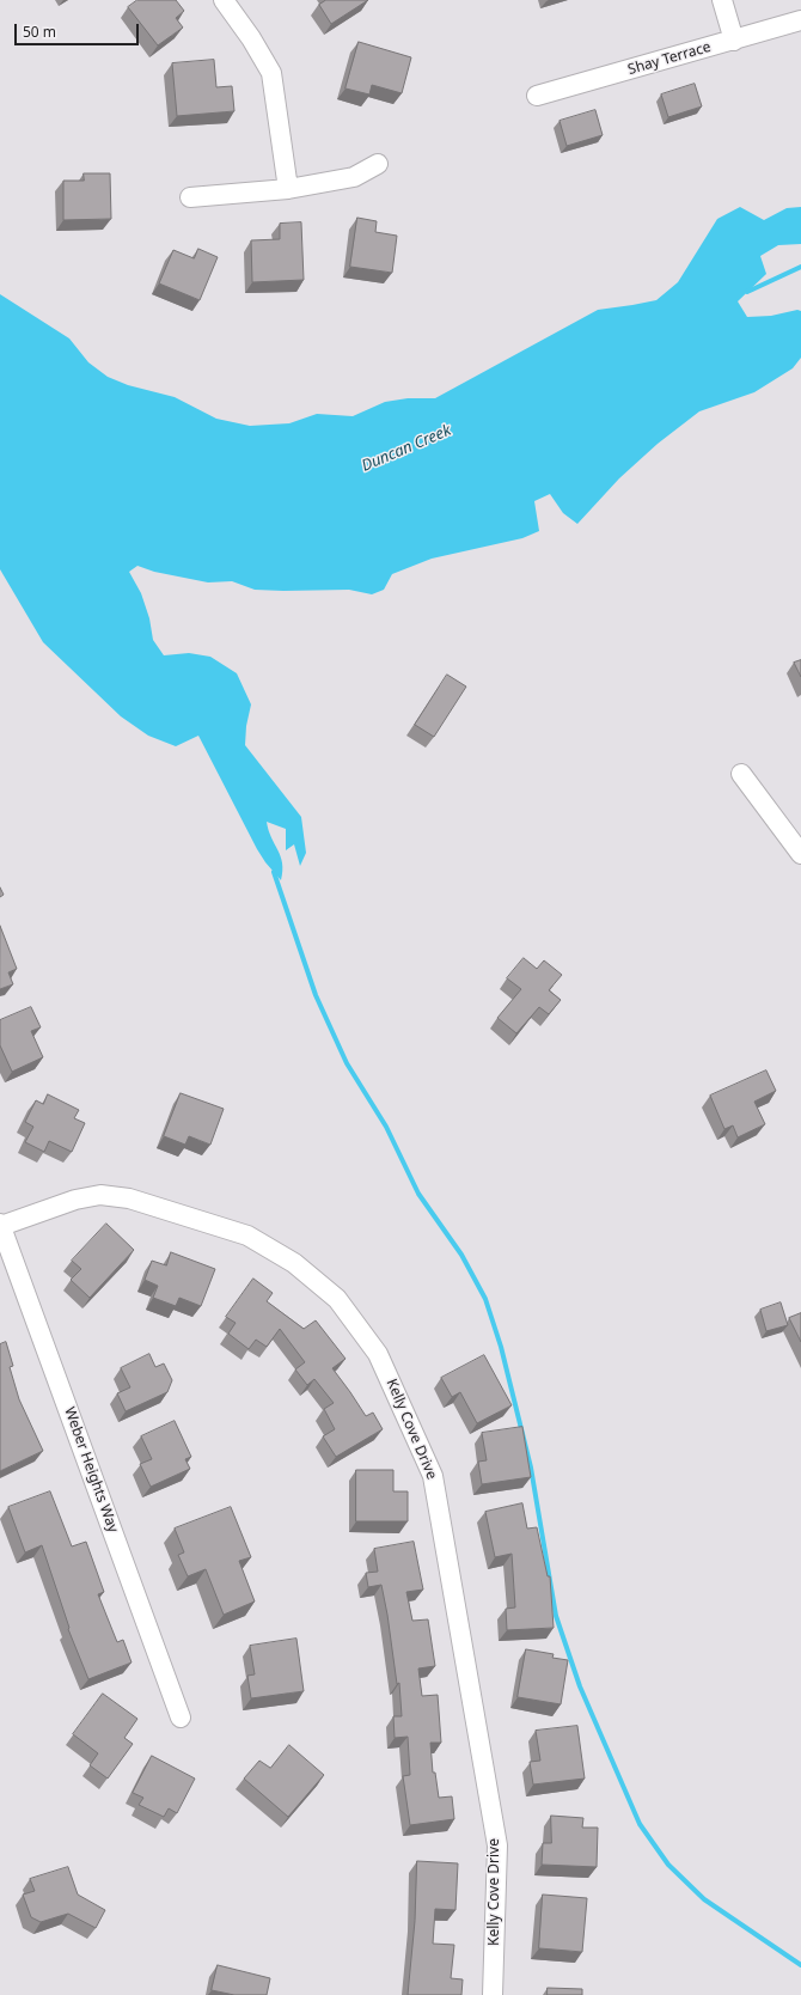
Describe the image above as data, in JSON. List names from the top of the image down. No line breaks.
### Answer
{"streets":{"street":["Shay Terrace","Kelly Cove Drive","Weber Heights Way"]},"crossings":[["Kelly Cove Drive","Weber Heights Way"]],"water":["Duncan Creek"],"scale_bar":"50 m"}
